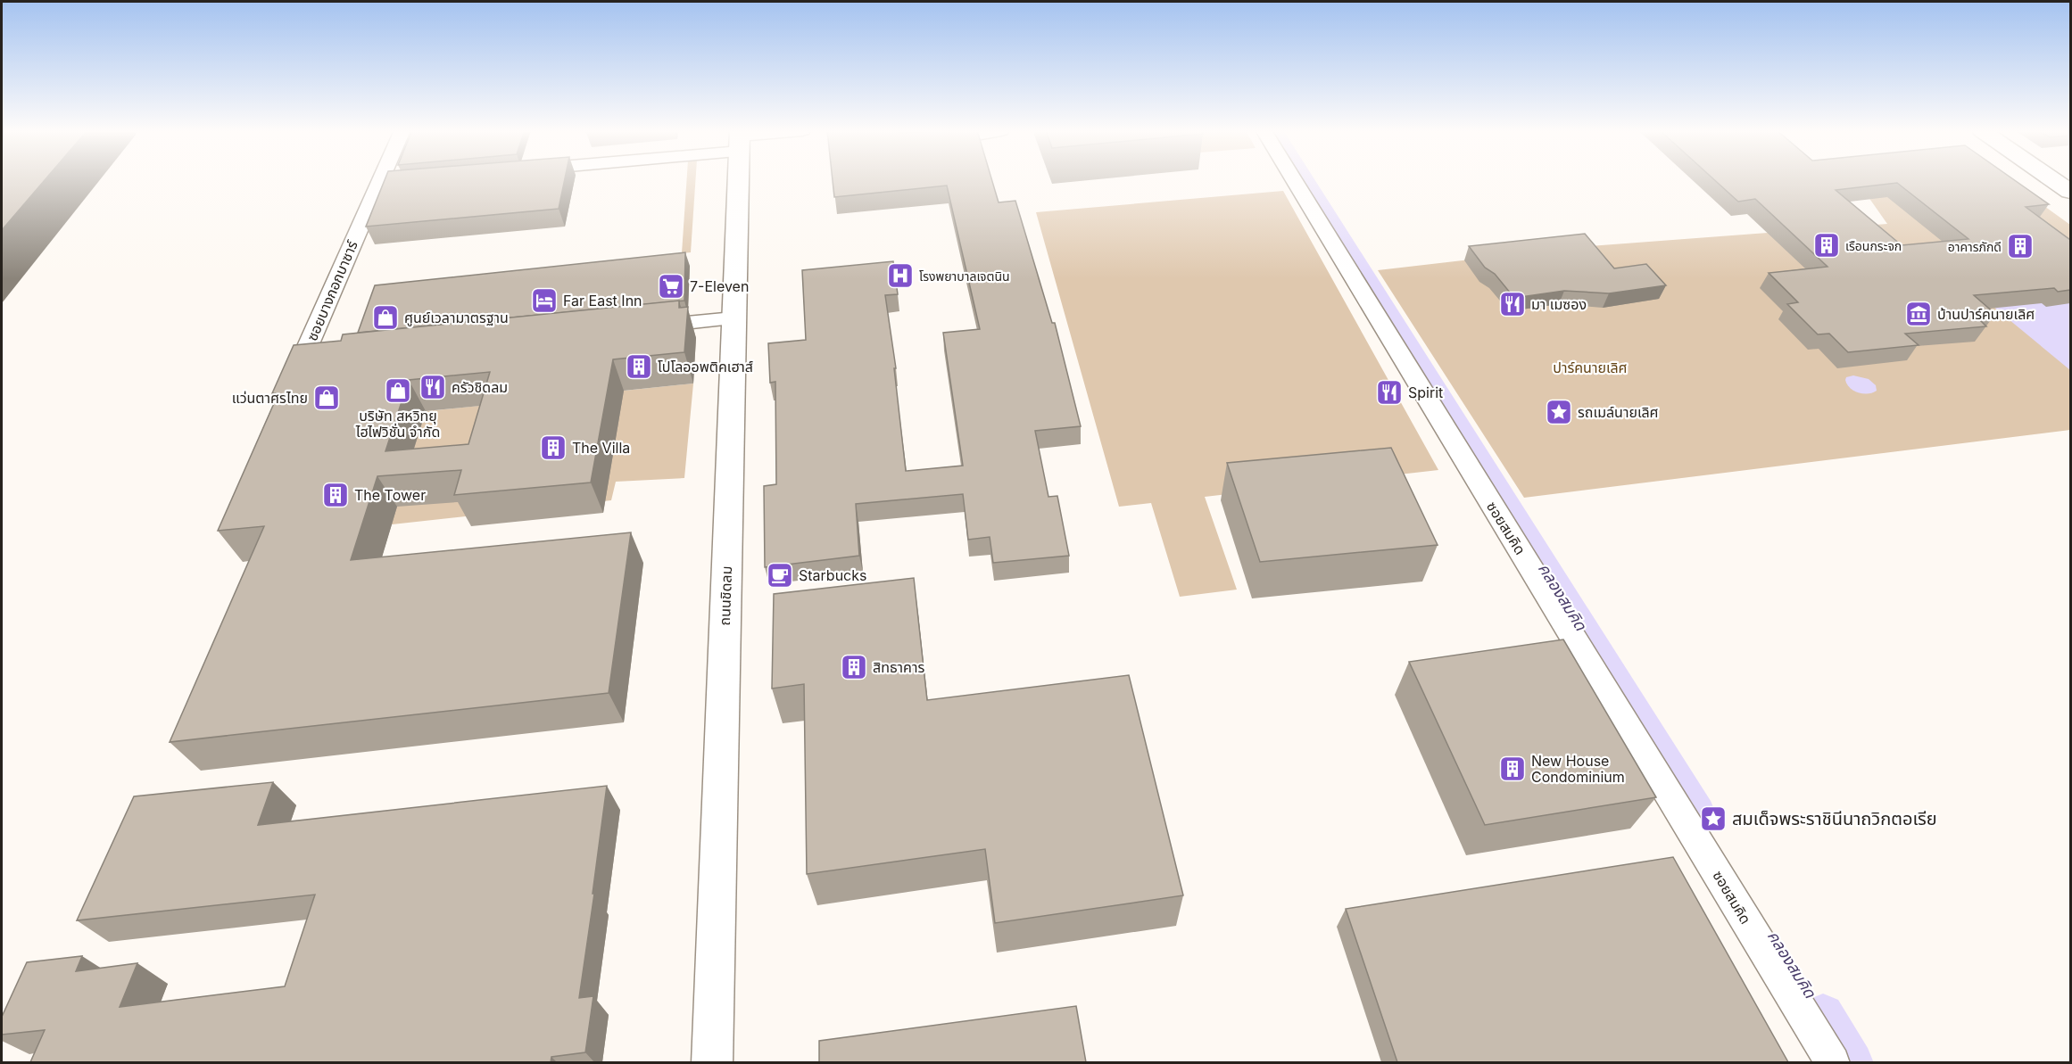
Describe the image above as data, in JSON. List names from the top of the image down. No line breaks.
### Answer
{"streets":{"street":["ซอยบางกอกบาซาร์","ซอยสมคิด","ถนนชิดลม"]},"water":["คลองสมคิด"],"parks":["ปาร์คนายเลิศ"],"places":{"building":["เรือนกระจก","อาคารภักดี","โปโลออพติคเฮาส์","The Villa","The Tower","สิทธาคาร","New House Condominium"],"hospital":["โรงพยาบาลเจตนิน"],"supermarket":["7-Eleven"],"hotel":["Far East Inn"],"restaurant":["มา เมซอง","ครัวชิดลม","Spirit"],"museum":["บ้านปาร์คนายเลิศ"],"shop":["ศูนย์เวลามาตรฐาน","บริษัท สหวิทยุ ไฮไฟวิชั่น จำกัด","แว่นตาศรไทย"],"place":["รถเมล์นายเลิศ","สมเด็จพระราชินีนาถวิกตอเรีย"],"cafe":["Starbucks"]}}
